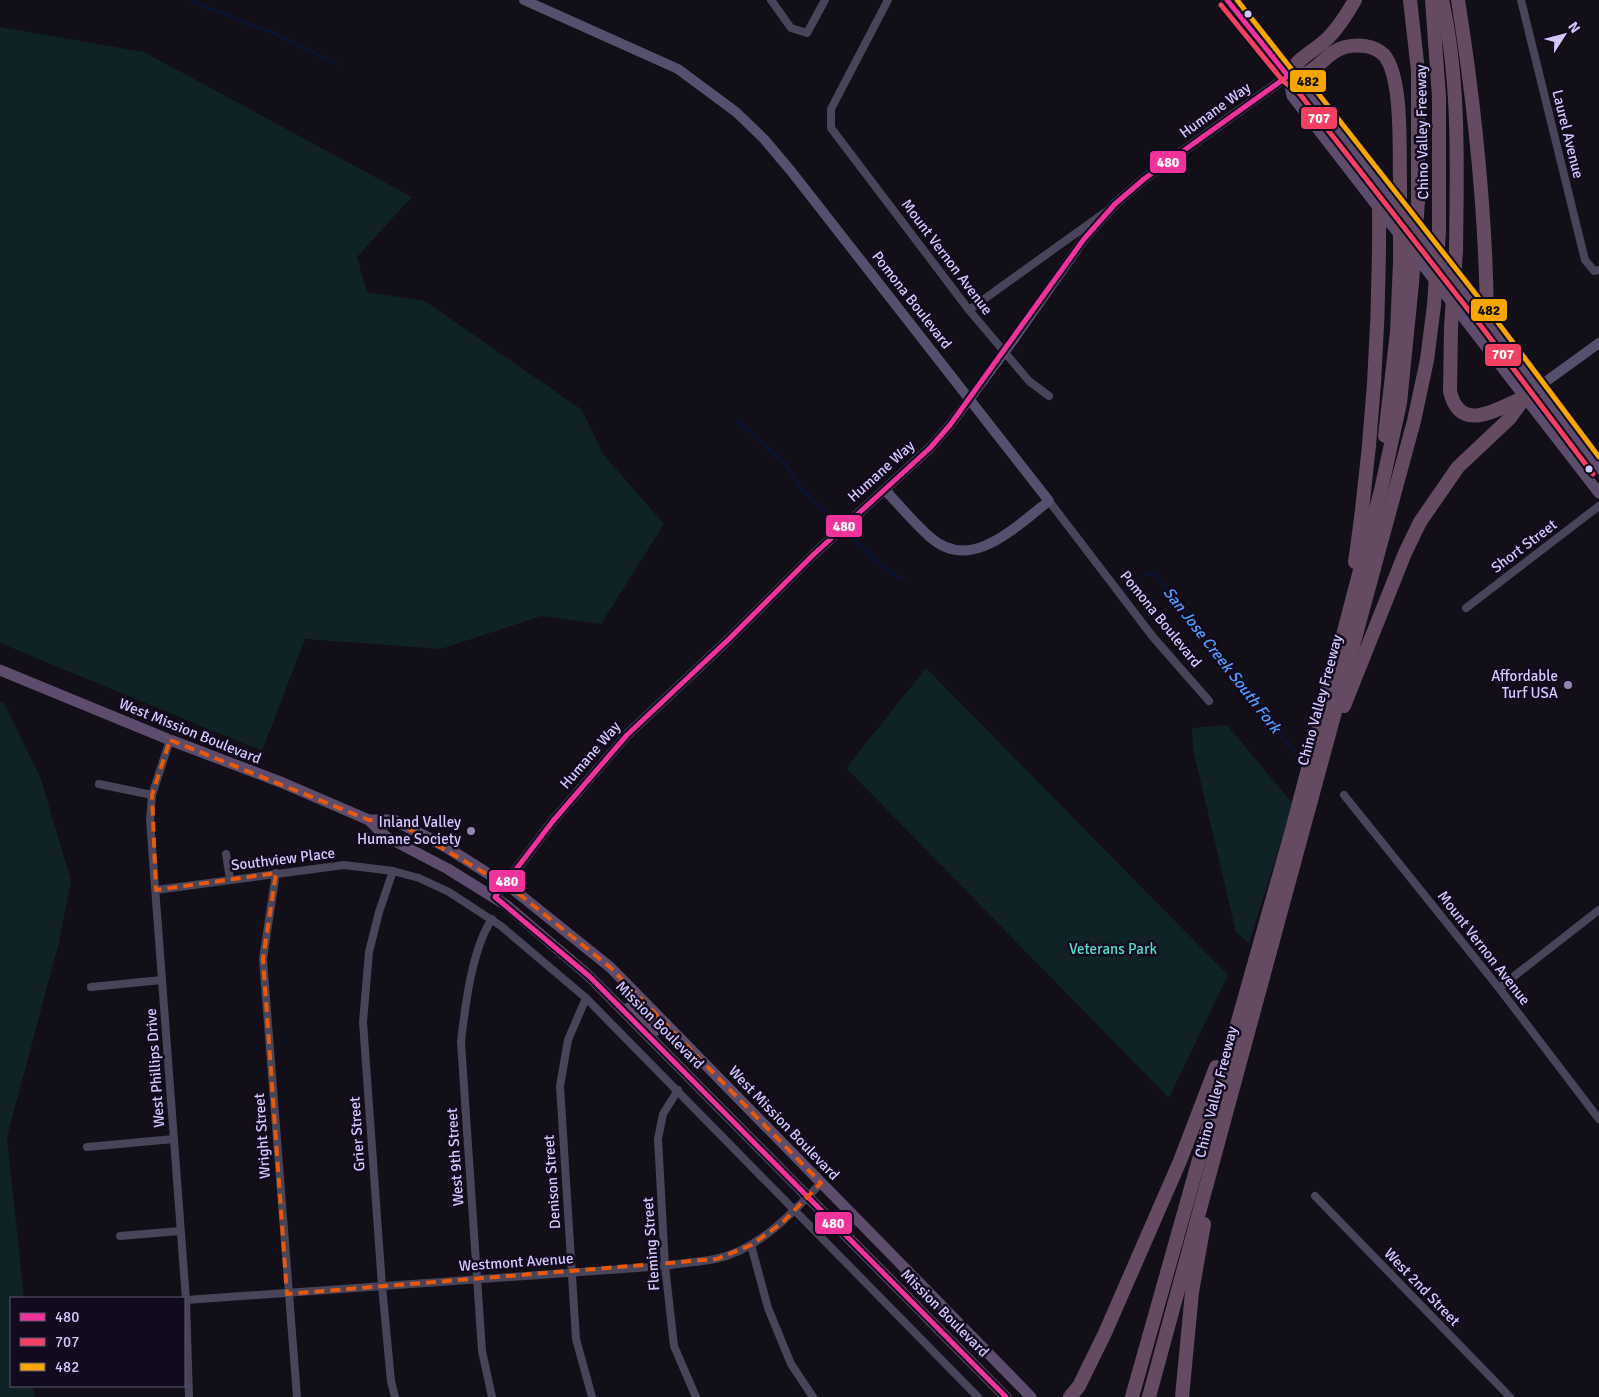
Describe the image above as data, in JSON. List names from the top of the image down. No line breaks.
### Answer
{"streets":{"highway":["Chino Valley Freeway"],"main road":["West Mission Boulevard","Mission Boulevard"],"street":["Humane Way","Laurel Avenue","Mount Vernon Avenue","Pomona Boulevard","Short Street","Southview Place","West Phillips Drive","Grier Street","Wright Street","West 9th Street","Denison Street","Fleming Street","Westmont Avenue","West 2nd Street"]},"crossings":[["Humane Way","West Mission Boulevard"],["Humane Way","Mission Boulevard"],["West Mission Boulevard","Mission Boulevard"],["West Mission Boulevard","West Phillips Drive"],["West Mission Boulevard","Westmont Avenue"],["Southview Place","West Phillips Drive"],["Southview Place","Grier Street"],["Southview Place","Wright Street"],["Southview Place","West 9th Street"],["Southview Place","Denison Street"],["Southview Place","Fleming Street"],["Southview Place","Westmont Avenue"],["Mission Boulevard","Westmont Avenue"],["West Phillips Drive","Westmont Avenue"],["Grier Street","Westmont Avenue"],["Wright Street","Westmont Avenue"],["West 9th Street","Westmont Avenue"],["Denison Street","Westmont Avenue"],["Fleming Street","Westmont Avenue"]],"water":["San Jose Creek South Fork"],"parks":["Veterans Park"],"places":["Affordable Turf USA","Inland Valley Humane Society"],"lines":["transit line 480","transit line 482","transit line 707"],"legend":["480","707","482"],"north":"top right"}
